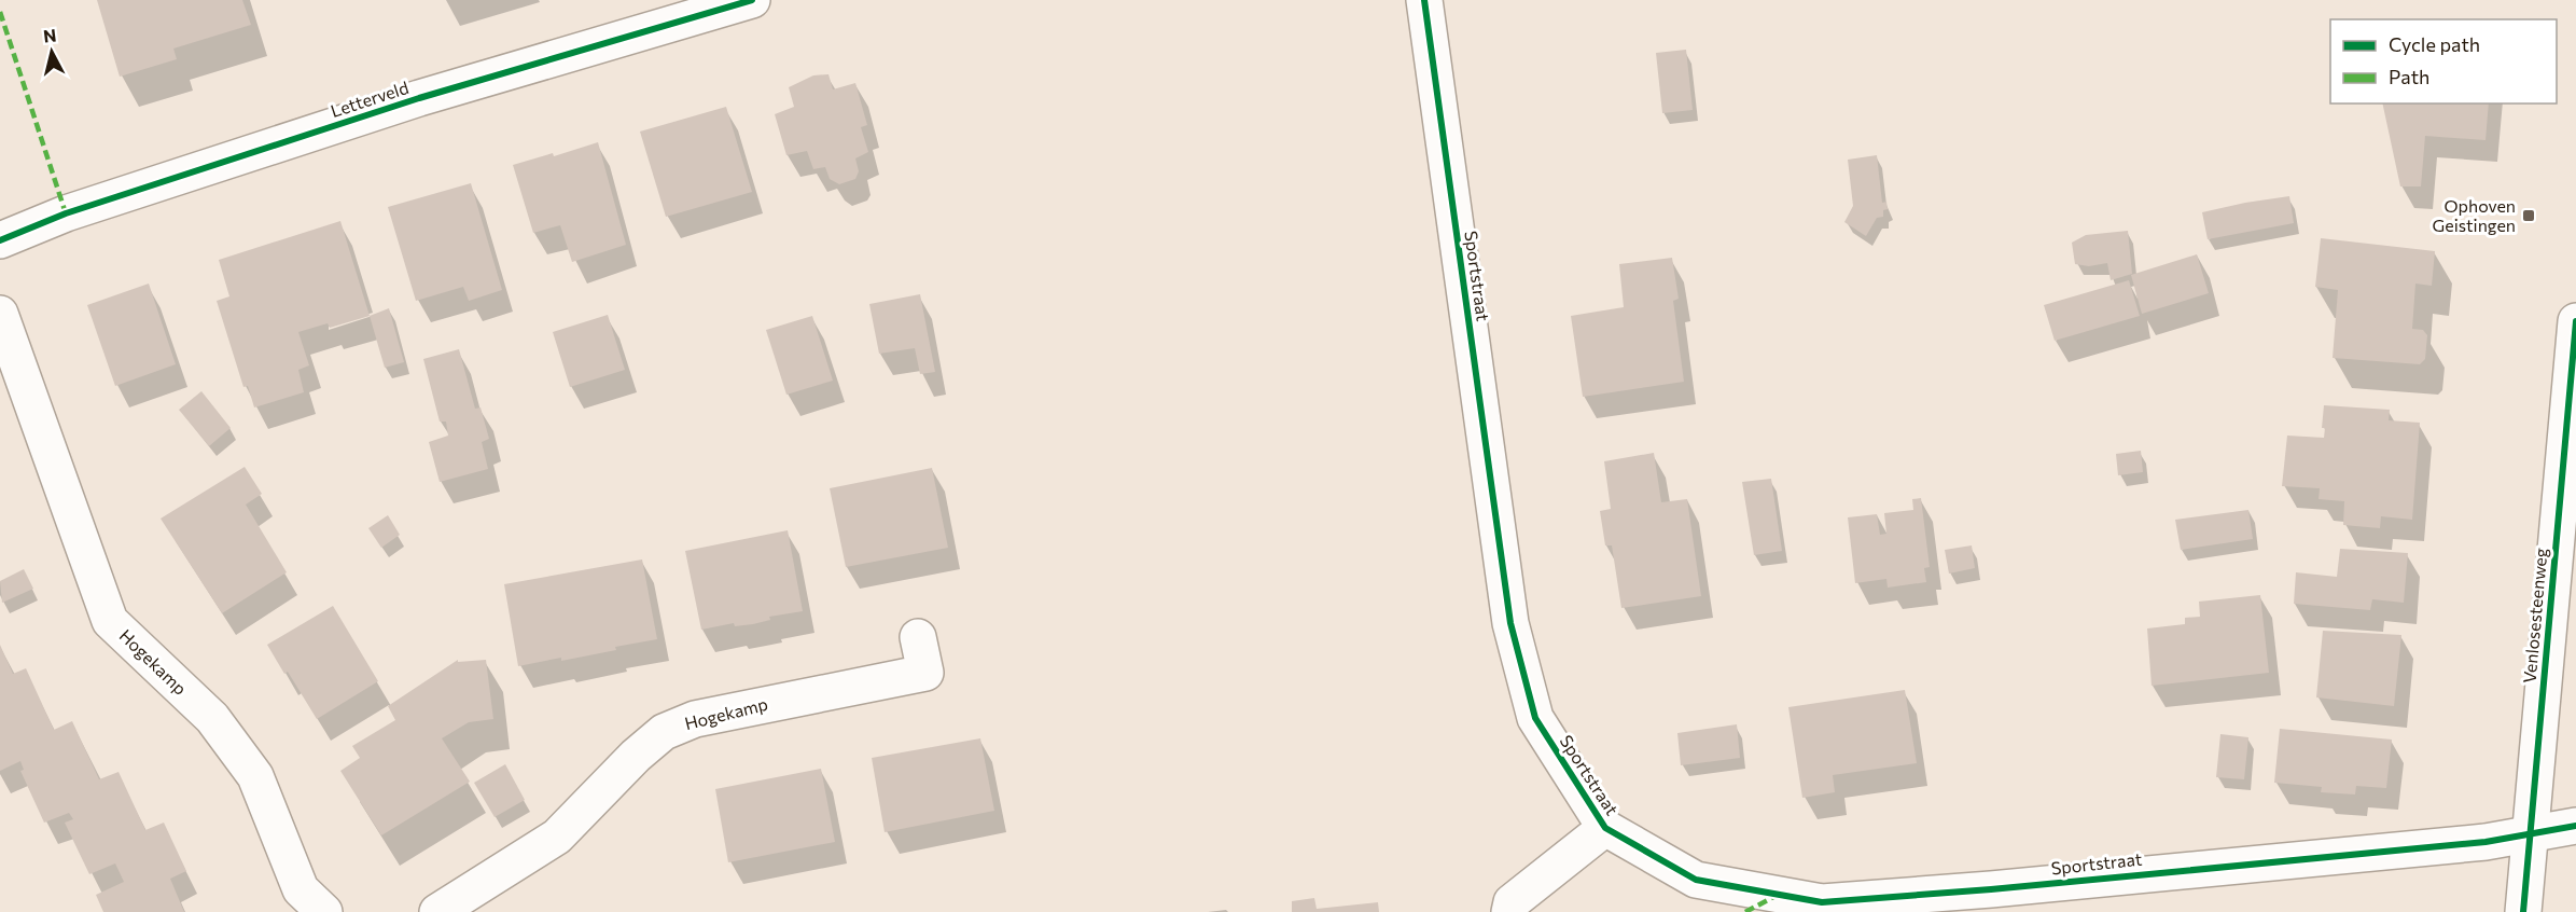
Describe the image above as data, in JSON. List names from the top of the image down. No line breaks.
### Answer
{"streets":{"street":["Letterveld","Sportstraat","Venlosesteenweg","Hogekamp"]},"crossings":[["Sportstraat","Venlosesteenweg"]],"places":{"transit":["Ophoven Geistingen"]},"legend":["Cycle path","Path"],"north":"top"}
